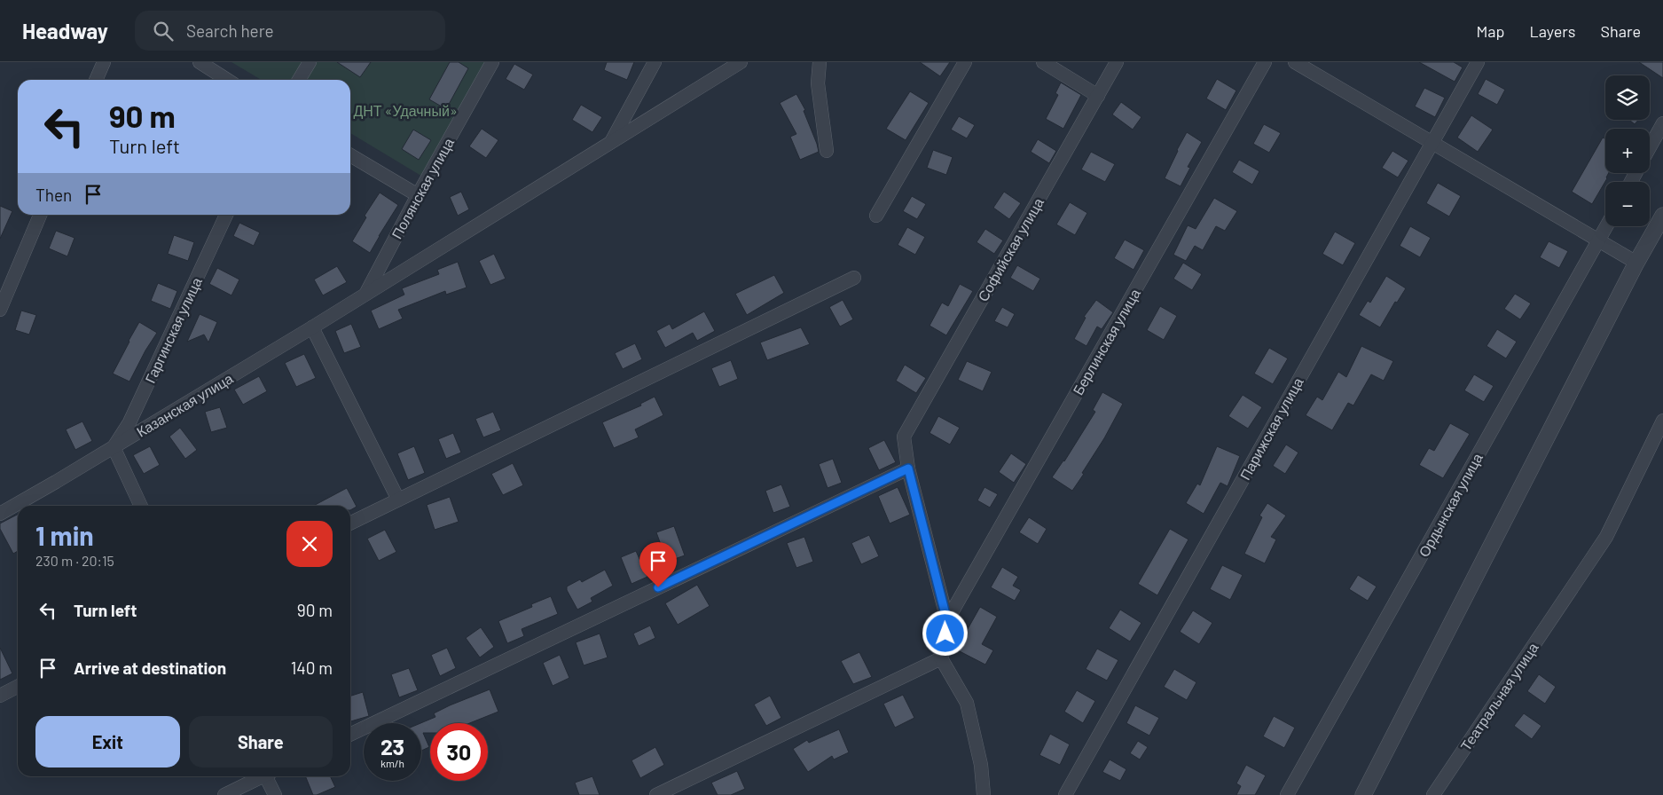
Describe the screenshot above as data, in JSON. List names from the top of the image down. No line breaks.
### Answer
{"streets":{"street":["Полянская улица","Софийская улица","Гаргинская улица","Берлинская улица","Казанская улица","Парижская улица","Ордынская улица","Театральная улица"]},"crossings":[["Полянская улица","Казанская улица"],["Гаргинская улица","Казанская улица"]],"parks":["ДНТ «Удачный»"],"page":{"header":"Headway","search":"Search here","nav":["Map","Layers","Share"],"map_buttons":["+","−"],"turn":["90 m","Turn left"],"then":"Then","heading":["1 min","230 m · 20:15"],"list":[{"name":"Turn left","value":"90 m"},{"name":"Arrive at destination","value":"140 m"}],"buttons":["Exit","Share"],"speed":"23 km/h","limit":"30"}}
